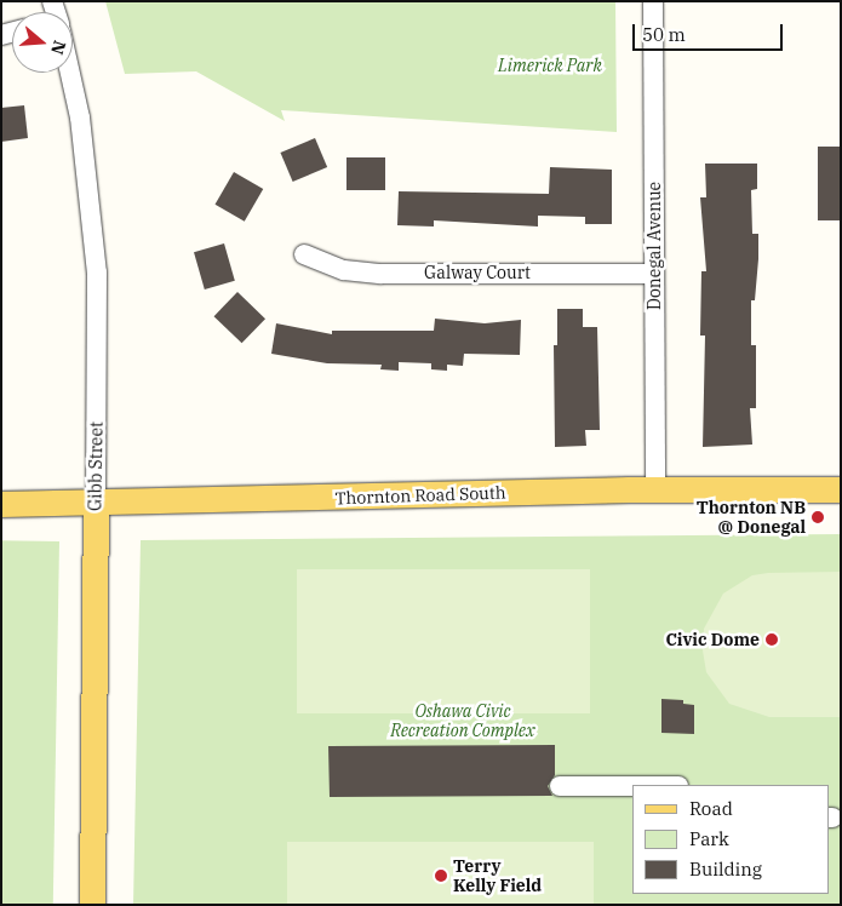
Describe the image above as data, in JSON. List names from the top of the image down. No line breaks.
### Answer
{"streets":{"main road":["Gibb Street","Thornton Road South"],"street":["Donegal Avenue","Galway Court"]},"crossings":[["Donegal Avenue","Galway Court"],["Donegal Avenue","Thornton Road South"],["Gibb Street","Thornton Road South"]],"parks":["Limerick Park","Oshawa Civic Recreation Complex"],"places":["Thornton NB @ Donegal","Civic Dome","Terry Kelly Field"],"legend":["Road","Park","Building"],"scale_bar":"50 m","north":"right"}
